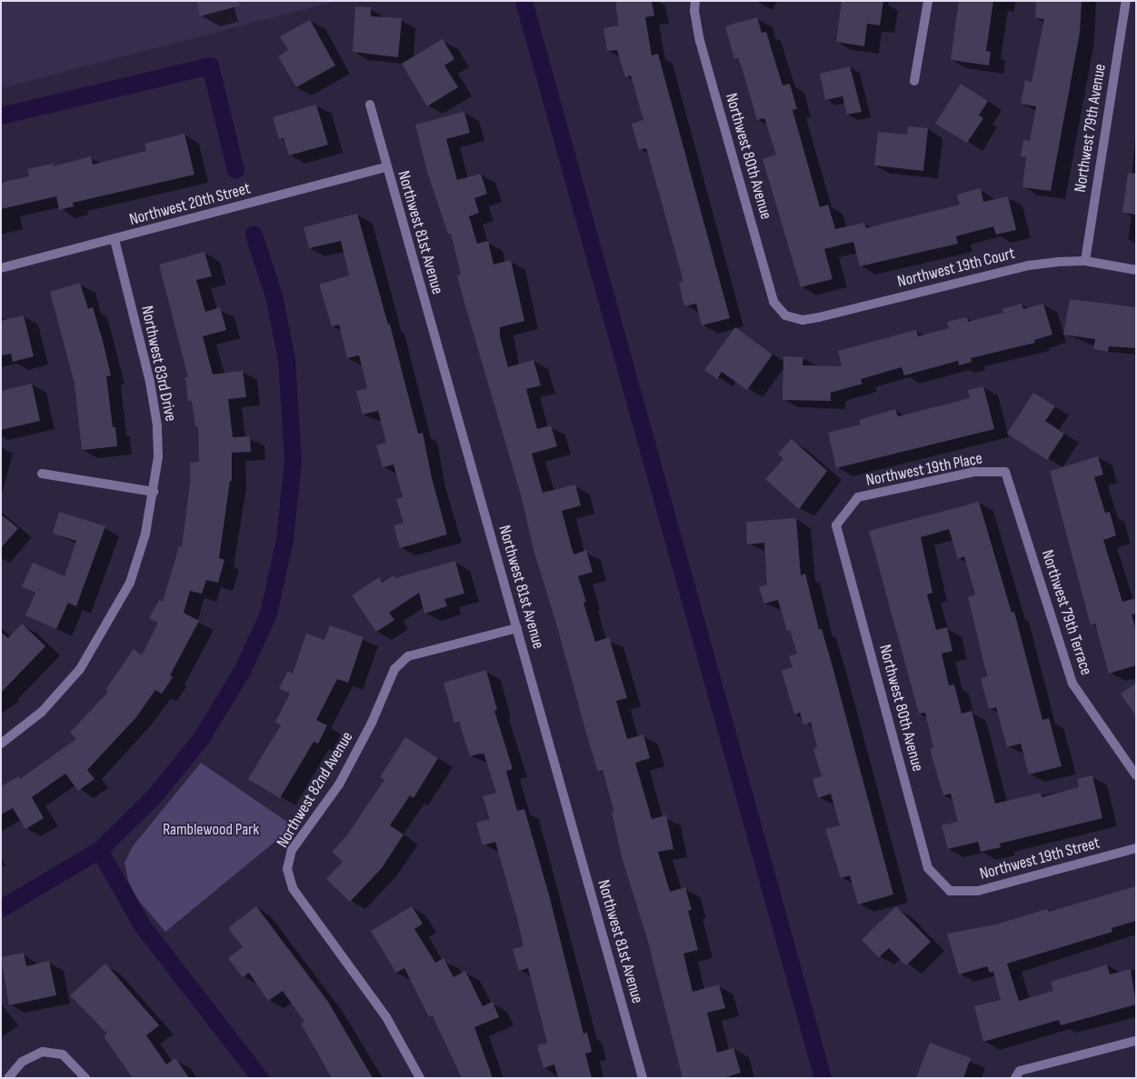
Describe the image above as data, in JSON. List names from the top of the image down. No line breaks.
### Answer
{"streets":{"street":["Northwest 79th Avenue","Northwest 80th Avenue","Northwest 20th Street","Northwest 81st Avenue","Northwest 19th Court","Northwest 83rd Drive","Northwest 19th Place","Northwest 79th Terrace","Northwest 82nd Avenue","Northwest 19th Street"]},"crossings":[["Northwest 79th Avenue","Northwest 19th Court"],["Northwest 80th Avenue","Northwest 19th Court"],["Northwest 80th Avenue","Northwest 19th Place"],["Northwest 80th Avenue","Northwest 19th Street"],["Northwest 20th Street","Northwest 81st Avenue"],["Northwest 20th Street","Northwest 83rd Drive"],["Northwest 81st Avenue","Northwest 82nd Avenue"],["Northwest 19th Place","Northwest 79th Terrace"]],"parks":["Ramblewood Park"]}
